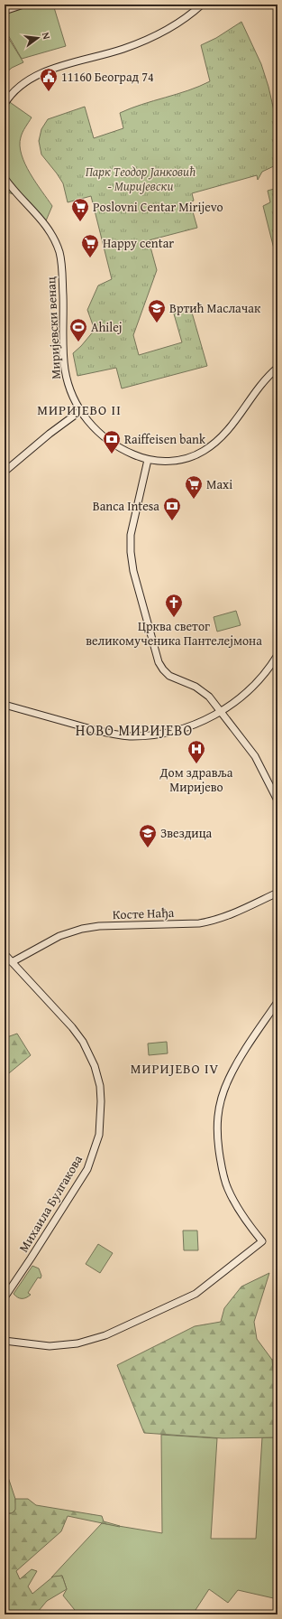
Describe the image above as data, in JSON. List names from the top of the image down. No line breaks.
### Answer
{"streets":{"street":["Миријевски венац","Косте Нађа","Михаила Булгакова"]},"crossings":[["Косте Нађа","Михаила Булгакова"]],"districts":["МИРИЈЕВО II","НОВО МИРИЈЕВО","МИРИЈЕВО IV"],"parks":["Парк Теодор Јанковић - Миријевски"],"places":{"public building":["11160 Београд 74"],"supermarket":["Poslovni Centar Mirijevo","Happy centar","Maxi"],"school or university":["Вртић Маслачак","Звездица"],"sports":["Ahilej"],"bank":["Raiffeisen bank","Banca Intesa"],"church":["Црква светог великомученика Пантелејмона"],"hospital":["Дом здравља Миријево"]},"north":"right"}
